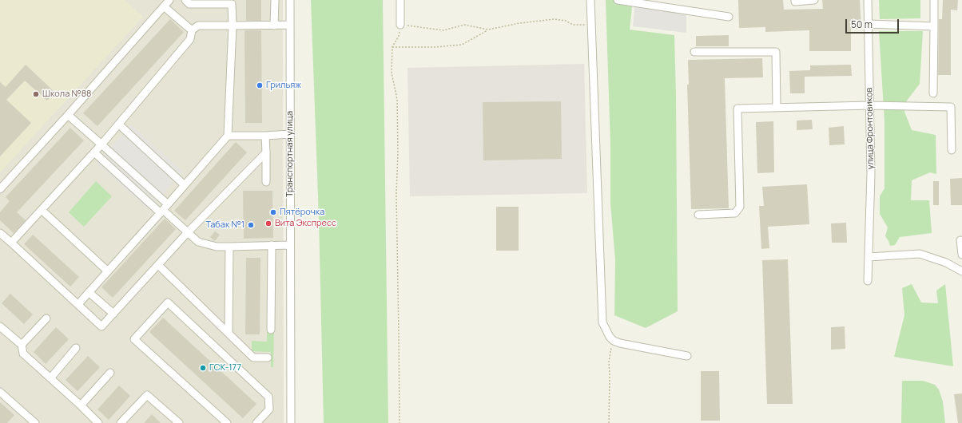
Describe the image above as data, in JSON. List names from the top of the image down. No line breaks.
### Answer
{"streets":{"street":["улица Фронтовиков","Транспортная улица"]},"places":["Грильяж","Школа №88","Пятёрочка","Вита Экспресс","Табак №1","ГСК-177"],"scale_bar":"50 m"}
